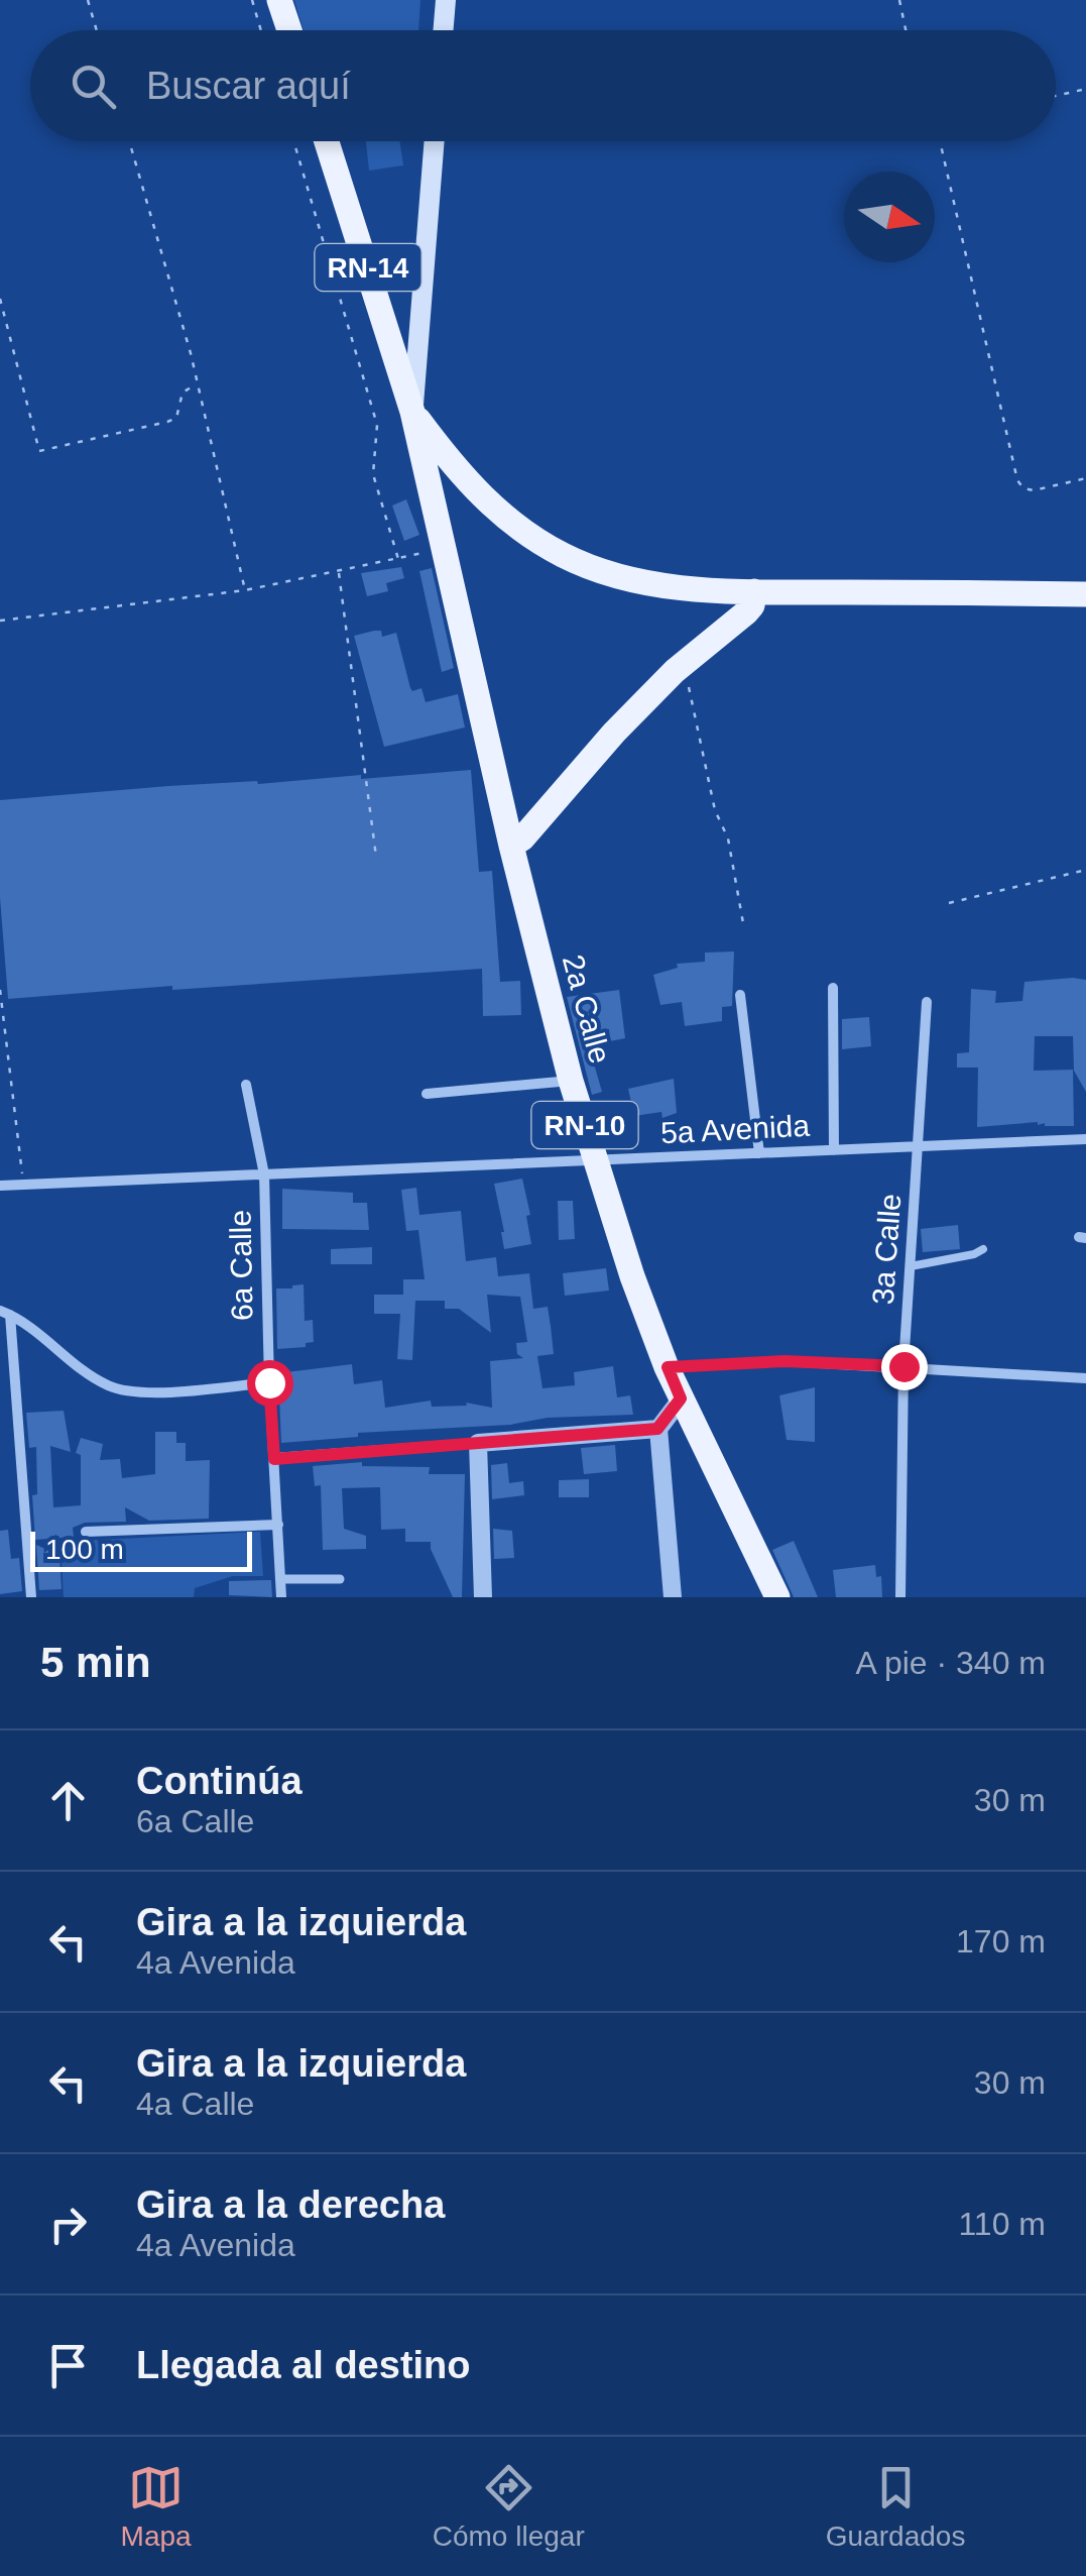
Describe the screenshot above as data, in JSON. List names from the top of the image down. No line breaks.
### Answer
{"streets":{"main road":["RN-14","2a Calle","RN-10"],"street":["5a Avenida","3a Calle","6a Calle"]},"crossings":[["RN-14","2a Calle"],["RN-14","RN-10"],["2a Calle","RN-10"],["2a Calle","5a Avenida"],["5a Avenida","3a Calle"],["5a Avenida","6a Calle"]],"scale_bar":"100 m","north":"right","page":{"search":"Buscar aquí","scale":"100 m","heading":["5 min","A pie · 340 m"],"list":[["Continúa","6a Calle","30 m"],["Gira a la izquierda","4a Avenida","170 m"],["Gira a la izquierda","4a Calle","30 m"],["Gira a la derecha","4a Avenida","110 m"],"Llegada al destino"],"nav":["Mapa","Cómo llegar","Guardados"]}}
